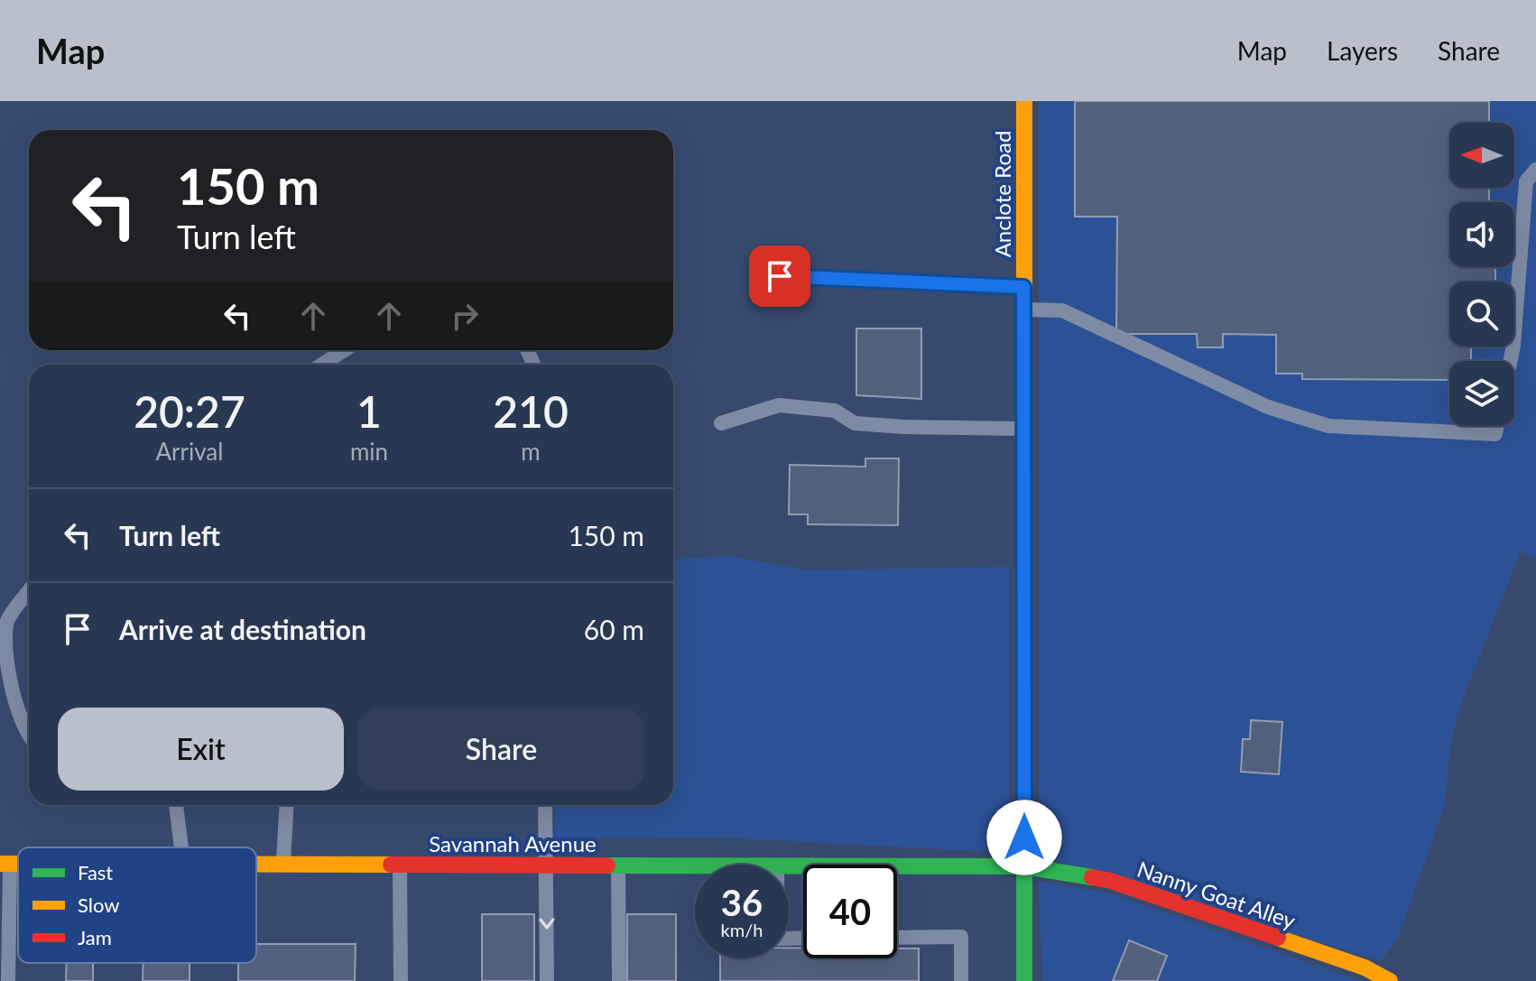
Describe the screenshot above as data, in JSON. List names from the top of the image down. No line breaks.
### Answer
{"streets":{"street":["Anclote Road","Savannah Avenue","Nanny Goat Alley"]},"crossings":[["Anclote Road","Savannah Avenue"],["Anclote Road","Nanny Goat Alley"],["Savannah Avenue","Nanny Goat Alley"]],"legend":["Fast","Slow","Jam"],"north":"left","page":{"header":"Map","nav":["Map","Layers","Share"],"turn":["150 m","Turn left"],"eta":["20:27","Arrival","1","min","210","m"],"list":[{"name":"Turn left","value":"150 m"},{"name":"Arrive at destination","value":"60 m"}],"buttons":["Exit","Share"],"speed":"36 km/h","limit":"40"}}
